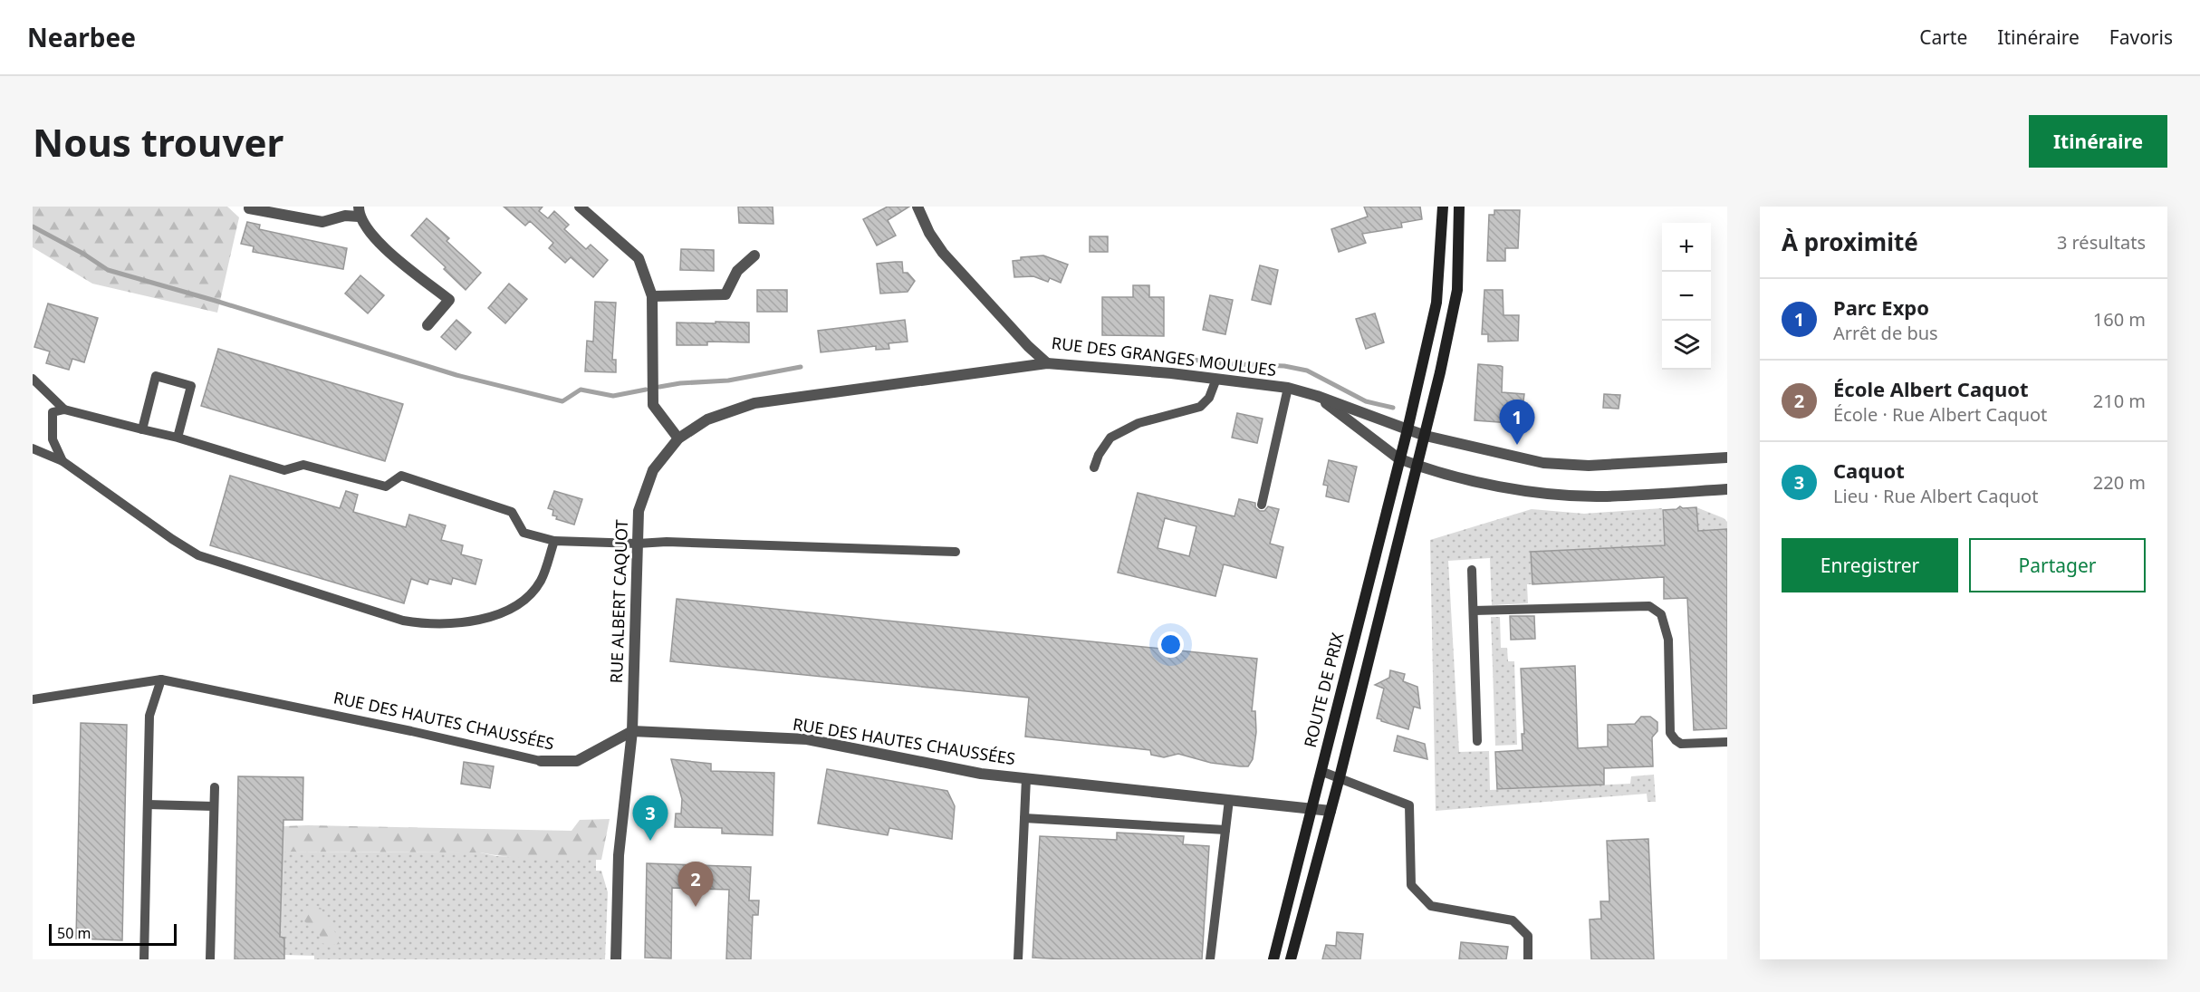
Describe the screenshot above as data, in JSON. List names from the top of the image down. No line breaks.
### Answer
{"streets":{"main road":["ROUTE DE PRIX"],"street":["RUE DES GRANGES MOULUES","RUE ALBERT CAQUOT","RUE DES HAUTES CHAUSSÉES"]},"crossings":[["RUE DES GRANGES MOULUES","RUE ALBERT CAQUOT"],["RUE DES GRANGES MOULUES","ROUTE DE PRIX"],["RUE ALBERT CAQUOT","RUE DES HAUTES CHAUSSÉES"],["ROUTE DE PRIX","RUE DES HAUTES CHAUSSÉES"]],"scale_bar":"50 m","page":{"header":"Nearbee","nav":["Carte","Itinéraire","Favoris"],"buttons":["Itinéraire",["Enregistrer","Partager"]],"title":"Nous trouver","heading":["À proximité","3 résultats"],"map_buttons":["+","−"],"list":[{"mark":"1","name":"Parc Expo","note":"Arrêt de bus","value":"160 m"},{"mark":"2","name":"École Albert Caquot","note":"École · Rue Albert Caquot","value":"210 m"},{"mark":"3","name":"Caquot","note":"Lieu · Rue Albert Caquot","value":"220 m"}],"pins":["1","3","2"],"scale":"50 m"}}
